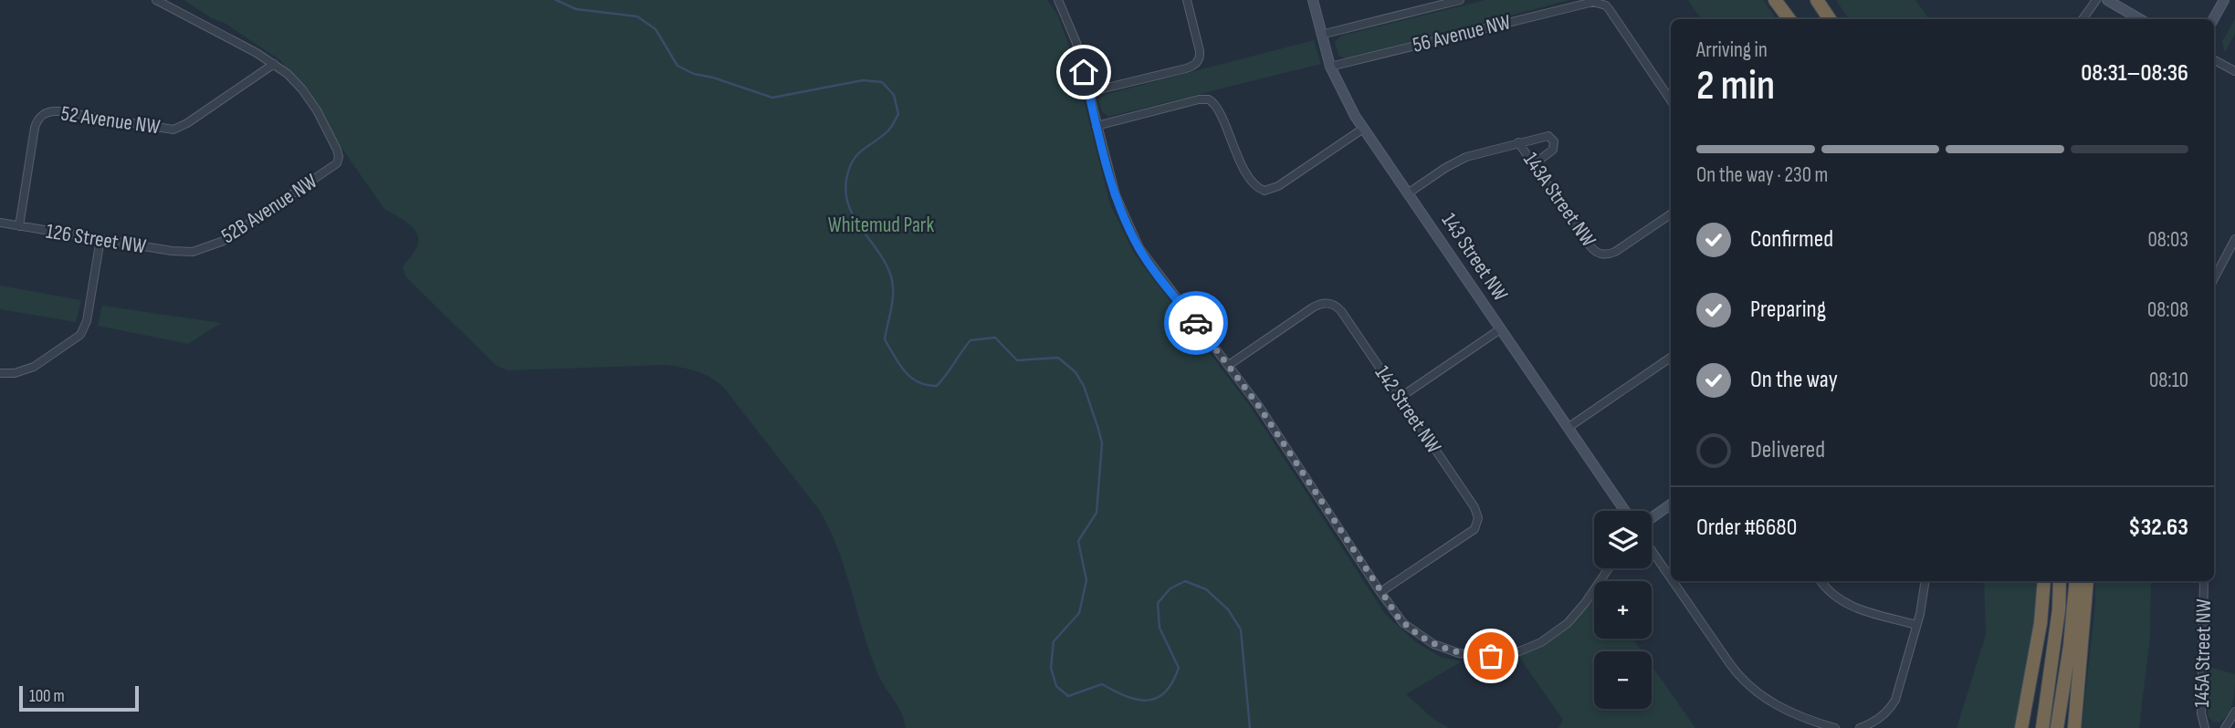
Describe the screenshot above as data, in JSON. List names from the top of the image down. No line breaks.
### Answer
{"streets":{"street":["56 Avenue NW","52 Avenue NW","143A Street NW","52B Avenue NW","126 Street NW","143 Street NW","142 Street NW","145A Street NW"]},"crossings":[["56 Avenue NW","143 Street NW"],["52 Avenue NW","52B Avenue NW"],["52 Avenue NW","126 Street NW"],["52B Avenue NW","126 Street NW"]],"parks":["Whitemud Park"],"scale_bar":"100 m","page":{"heading":["2 min","Arriving in","08:31–08:36"],"panel":["Order #6680","$32.63"],"bar":"On the way · 230 m","list":[["Confirmed","08:03"],["Preparing","08:08"],["On the way","08:10"],"Delivered"],"map_buttons":["+","−"],"scale":"100 m"}}
